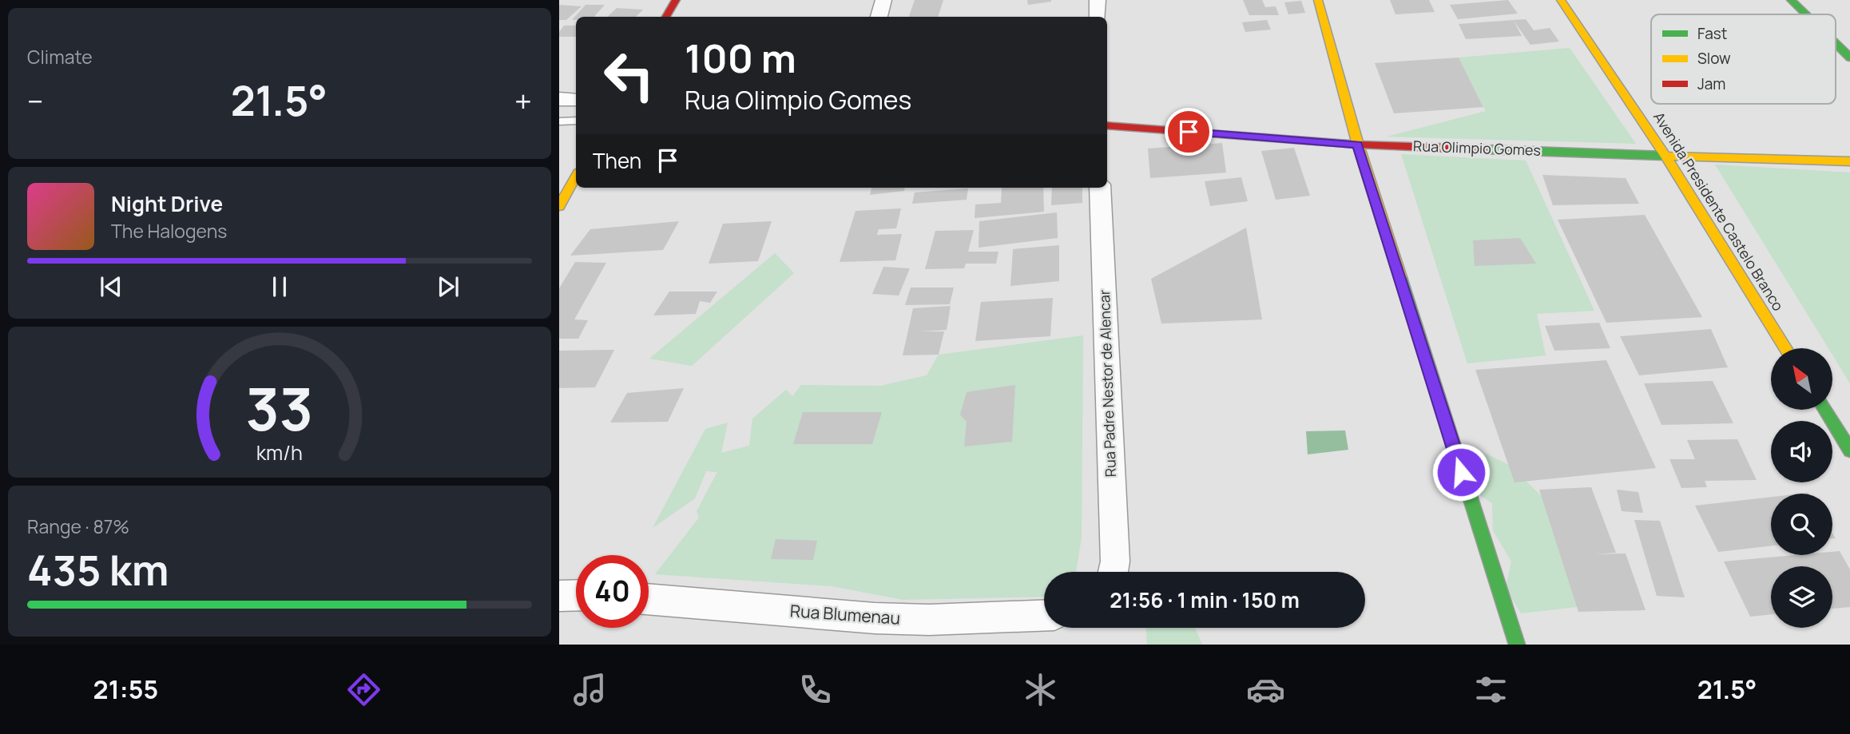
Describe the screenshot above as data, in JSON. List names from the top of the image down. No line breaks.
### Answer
{"streets":{"street":["Rua Olimpio Gomes","Avenida Presidente Castelo Branco","Rua Padre Nestor de Alencar","Rua Blumenau"]},"crossings":[["Rua Olimpio Gomes","Avenida Presidente Castelo Branco"]],"legend":["Fast","Slow","Jam"],"north":"top left","page":{"tile":["Climate",["Range · 87%","435 km"]],"turn":["100 m","Rua Olimpio Gomes"],"heat":["−","21.5°","+"],"then":"Then","song":["Night Drive","The Halogens"],"limit":"40","trip":"21:56 · 1 min · 150 m","tabs":["21:55","21.5°"],"gauge":["33","km/h"]}}
